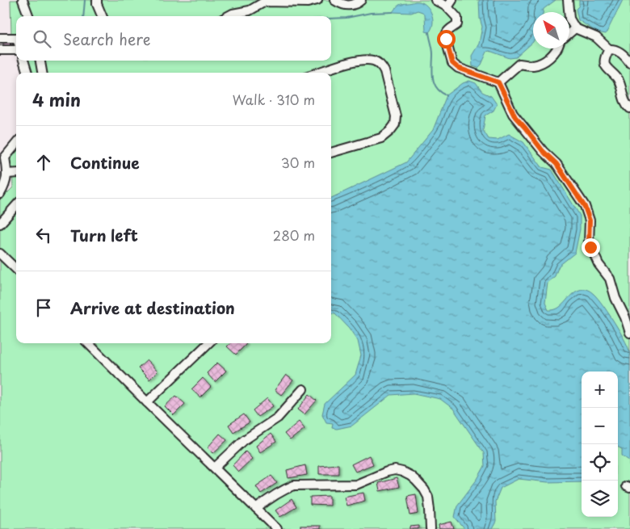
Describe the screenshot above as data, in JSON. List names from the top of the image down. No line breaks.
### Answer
{"north":"top left","page":{"search":"Search here","heading":["4 min","Walk · 310 m"],"list":[["Continue","30 m"],["Turn left","280 m"],"Arrive at destination"],"map_buttons":["+","−"]}}
